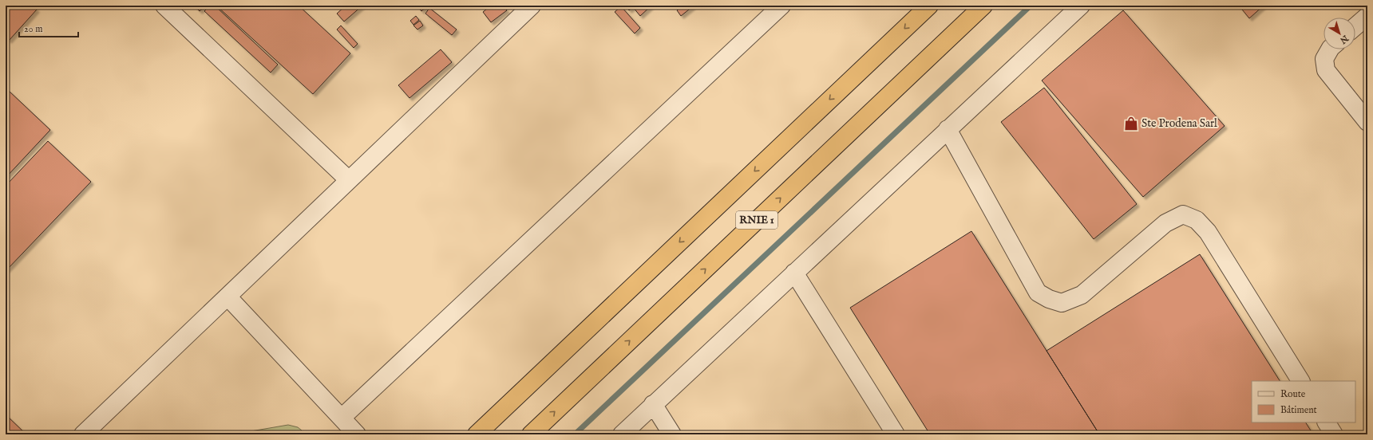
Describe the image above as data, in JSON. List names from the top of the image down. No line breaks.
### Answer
{"streets":{"highway":["RNIE 1"]},"places":{"shop":["Ste Prodena Sarl"]},"legend":["Route","Bâtiment"],"scale_bar":"20 m","north":"bottom right"}
